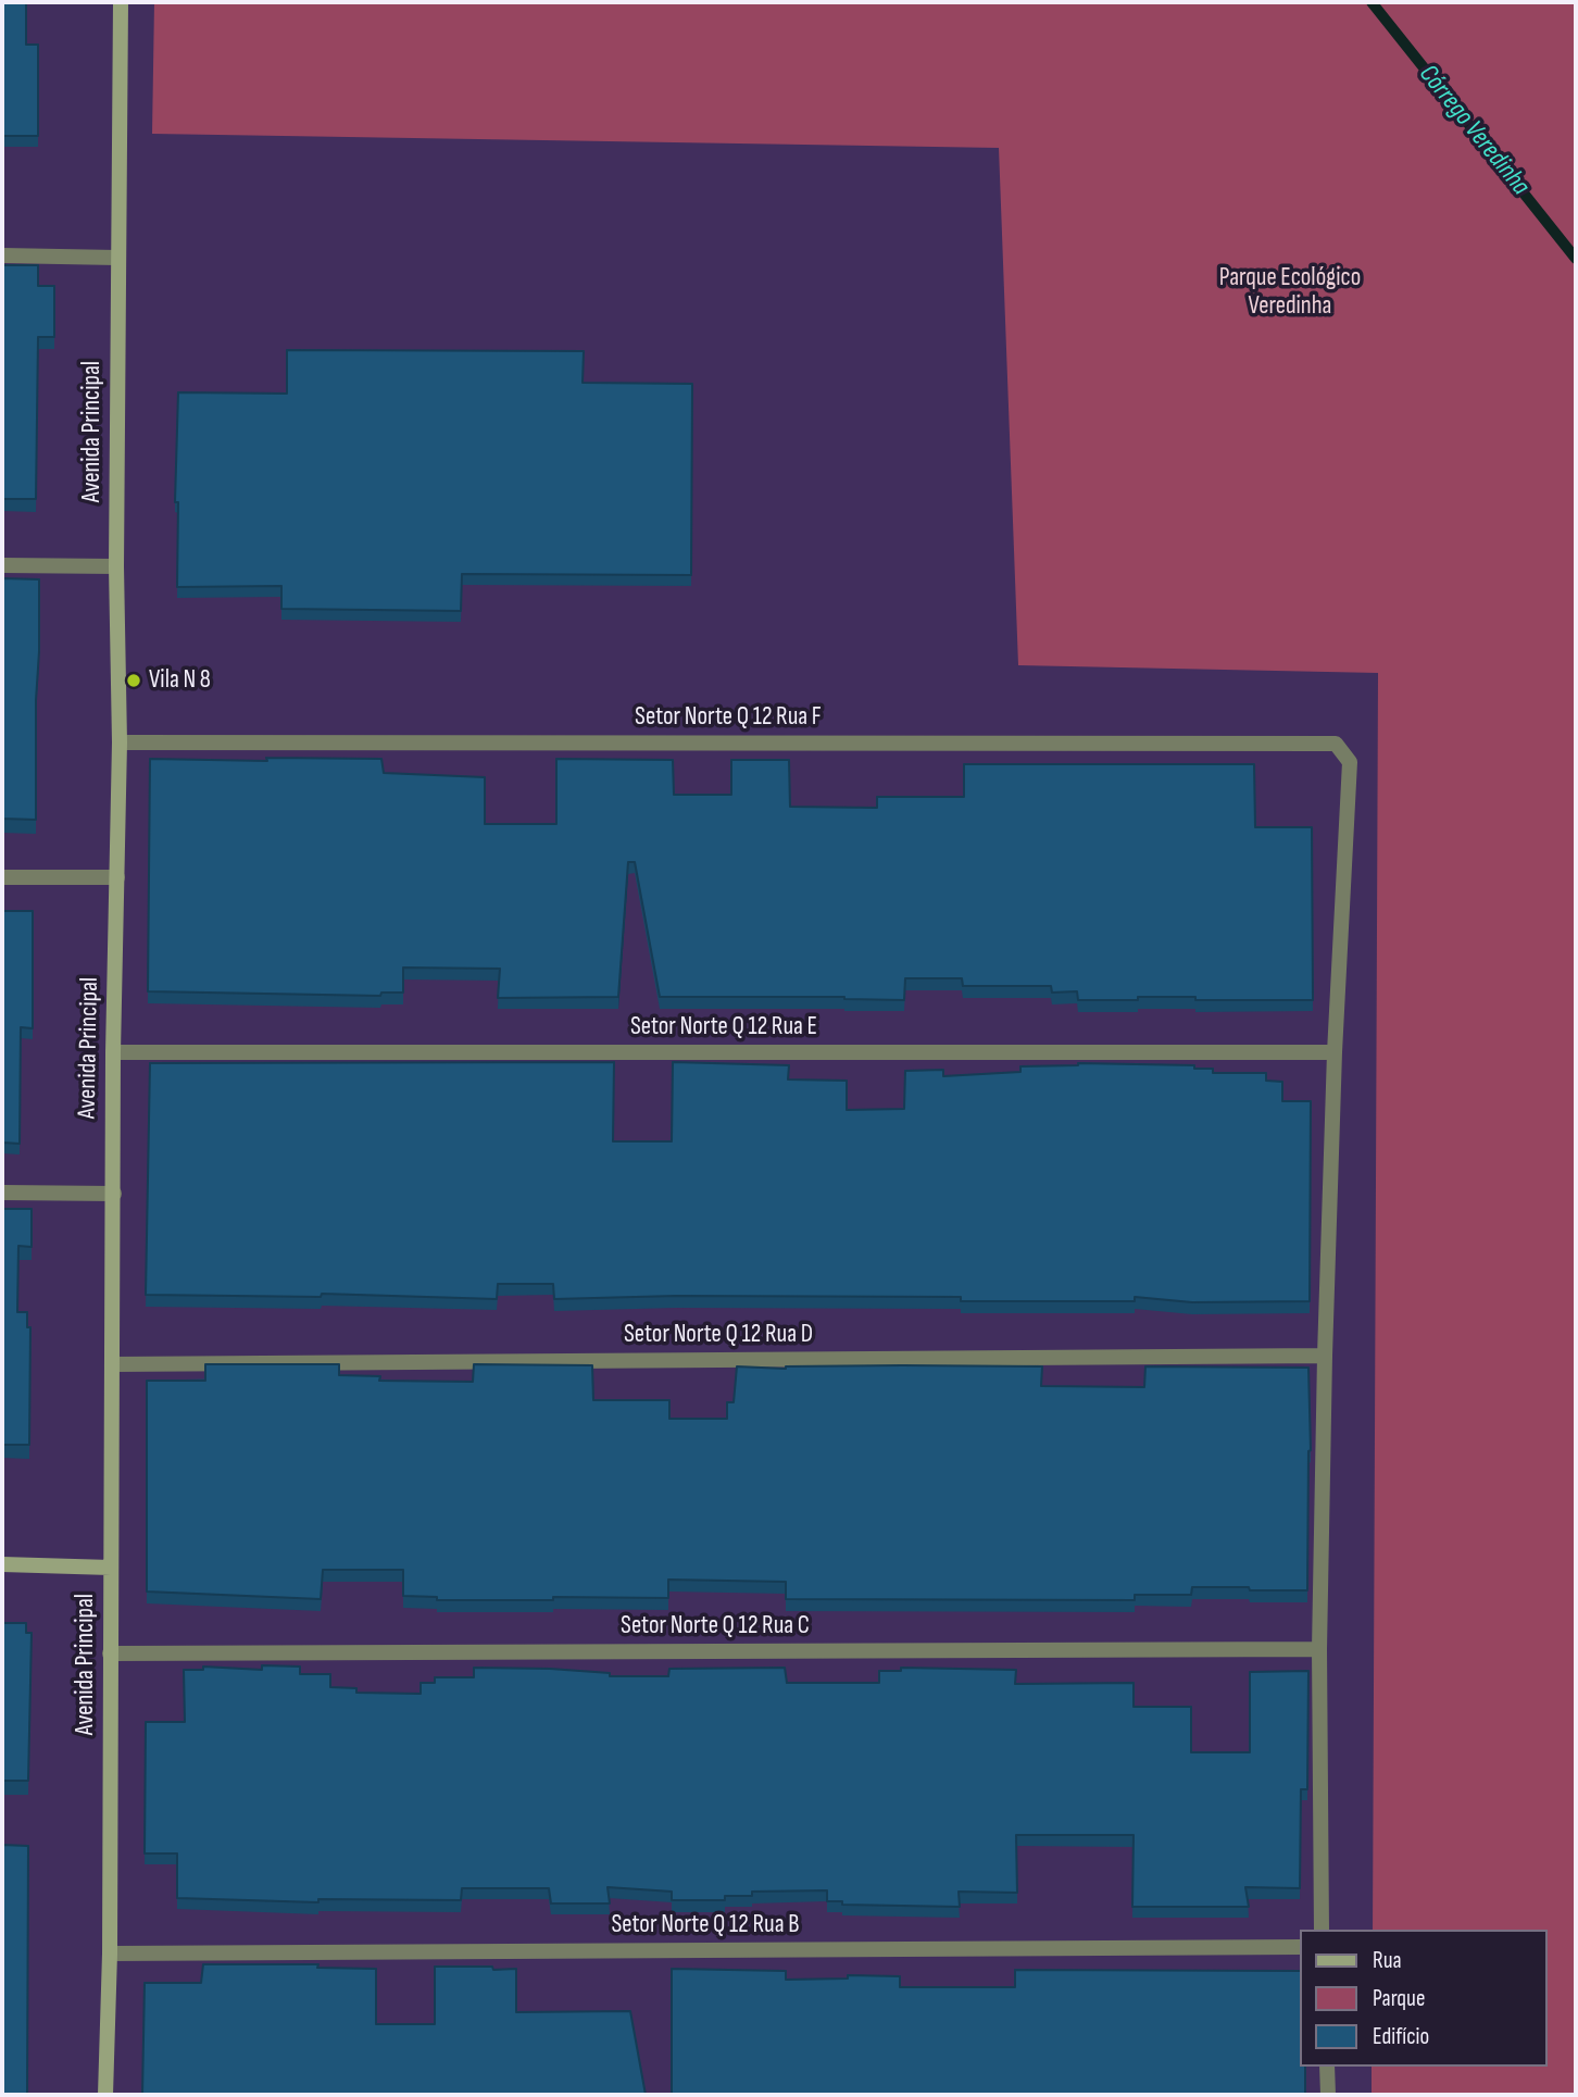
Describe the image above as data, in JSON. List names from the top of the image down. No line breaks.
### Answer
{"streets":{"street":["Avenida Principal","Setor Norte Q 12 Rua F","Setor Norte Q 12 Rua E","Setor Norte Q 12 Rua D","Setor Norte Q 12 Rua C","Setor Norte Q 12 Rua B"]},"crossings":[["Avenida Principal","Setor Norte Q 12 Rua F"],["Avenida Principal","Setor Norte Q 12 Rua E"],["Avenida Principal","Setor Norte Q 12 Rua D"],["Avenida Principal","Setor Norte Q 12 Rua C"],["Avenida Principal","Setor Norte Q 12 Rua B"],["Setor Norte Q 12 Rua F","Setor Norte Q 12 Rua E"]],"water":["Córrego Veredinha"],"parks":["Parque Ecológico Veredinha"],"places":["Vila N 8"],"legend":["Rua","Parque","Edifício"]}
